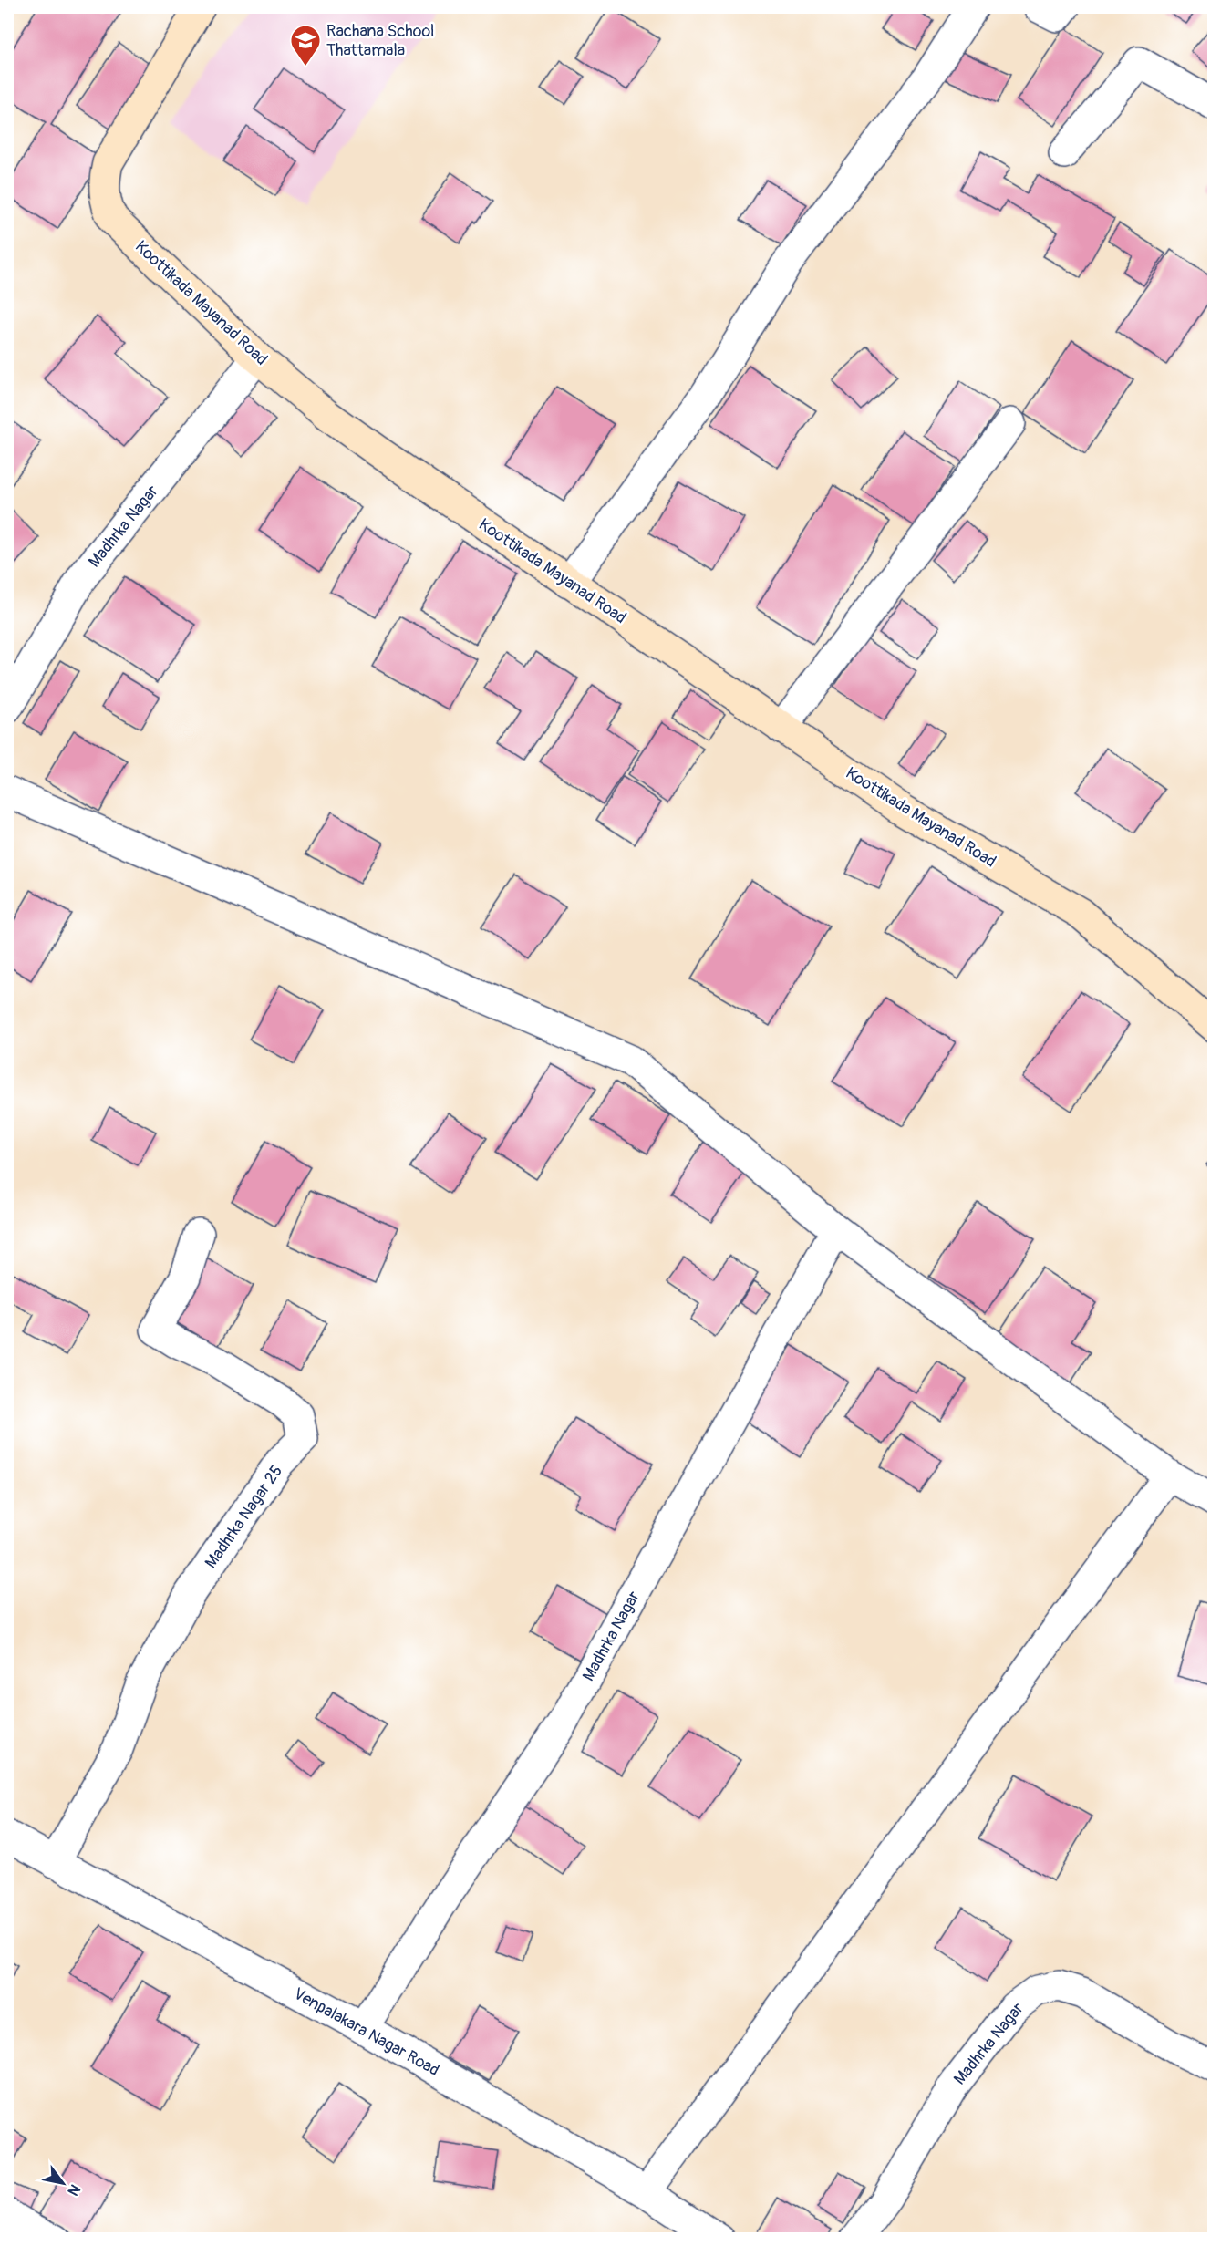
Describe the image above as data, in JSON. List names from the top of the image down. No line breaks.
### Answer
{"streets":{"main road":["Koottikada Mayanad Road"],"street":["Madhrka Nagar","Madhrka Nagar 25","Venpalakara Nagar Road"]},"crossings":[["Koottikada Mayanad Road","Madhrka Nagar"],["Madhrka Nagar","Venpalakara Nagar Road"],["Madhrka Nagar 25","Venpalakara Nagar Road"]],"places":{"school or university":["Rachana School Thattamala"]},"north":"bottom right"}
